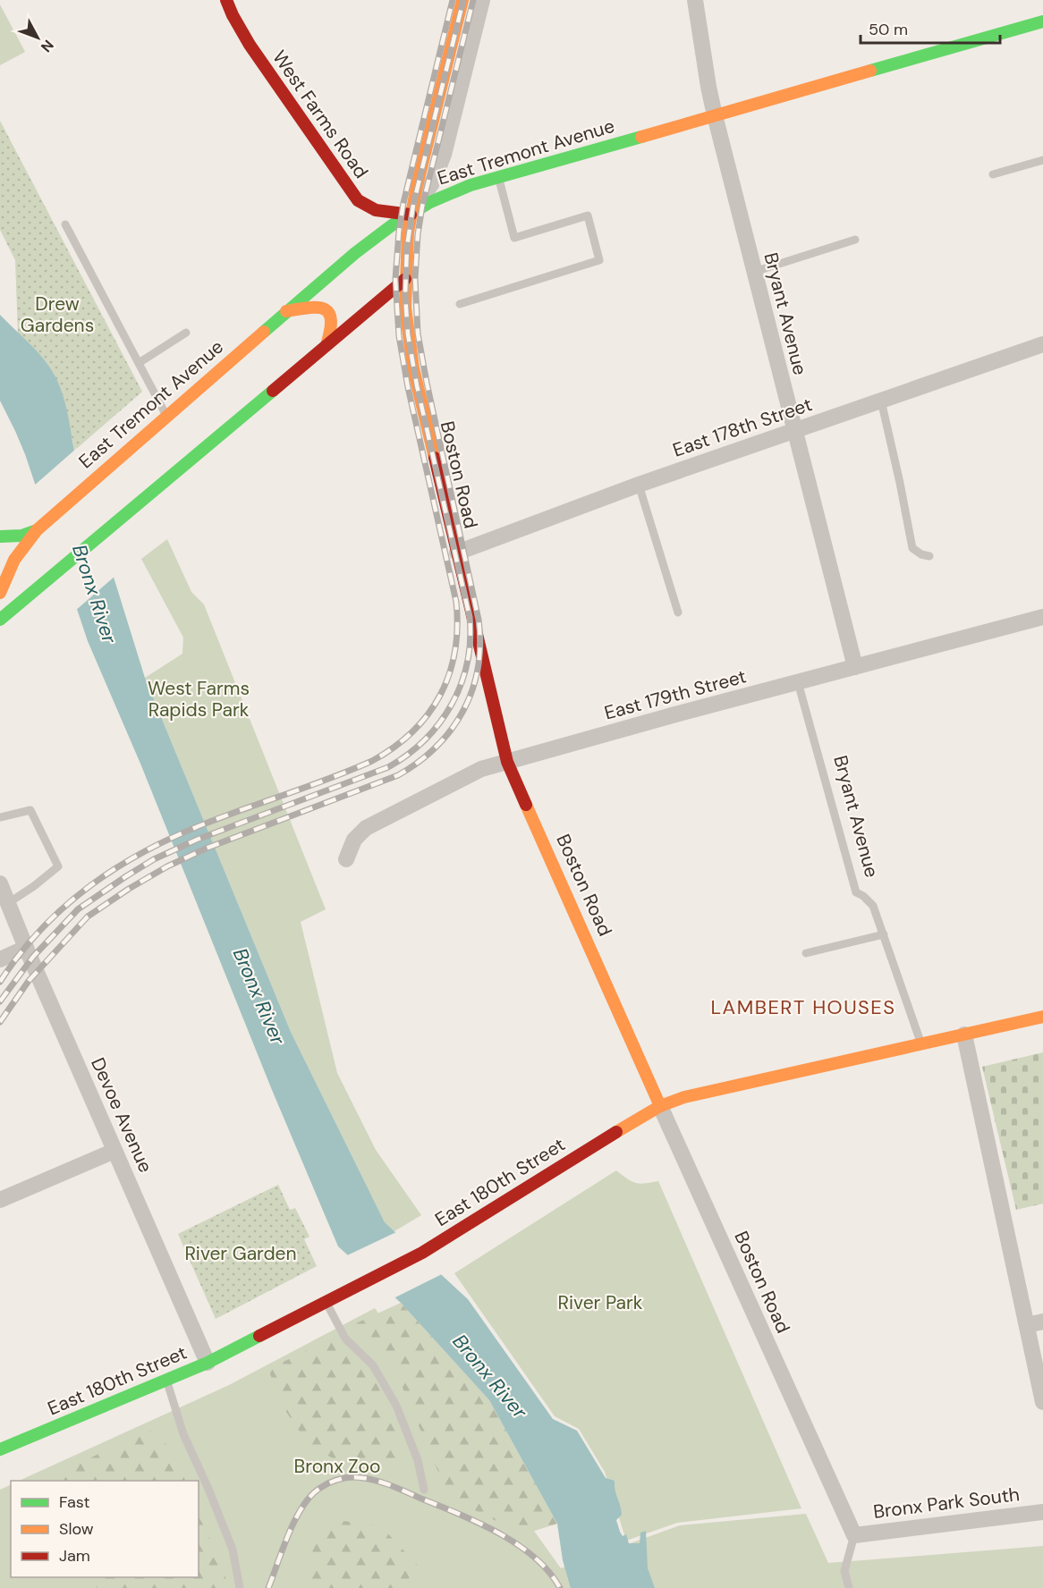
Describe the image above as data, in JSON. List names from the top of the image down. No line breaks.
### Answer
{"streets":{"main road":["West Farms Road","East Tremont Avenue","Boston Road","East 180th Street"],"street":["Bryant Avenue","East 178th Street","East 179th Street","Devoe Avenue","Bronx Park South"]},"crossings":[["West Farms Road","East Tremont Avenue"],["West Farms Road","Boston Road"],["East Tremont Avenue","Bryant Avenue"],["East Tremont Avenue","Boston Road"],["Bryant Avenue","East 178th Street"],["Bryant Avenue","East 179th Street"],["Bryant Avenue","East 180th Street"],["East 178th Street","Boston Road"],["Boston Road","East 179th Street"],["Boston Road","East 180th Street"],["Boston Road","Bronx Park South"],["Devoe Avenue","East 180th Street"]],"districts":["LAMBERT HOUSES"],"water":["Bronx River"],"parks":["Drew Gardens","West Farms Rapids Park","River Garden","River Park","Bronx Zoo"],"legend":["Fast","Slow","Jam"],"scale_bar":"50 m","north":"bottom right"}
